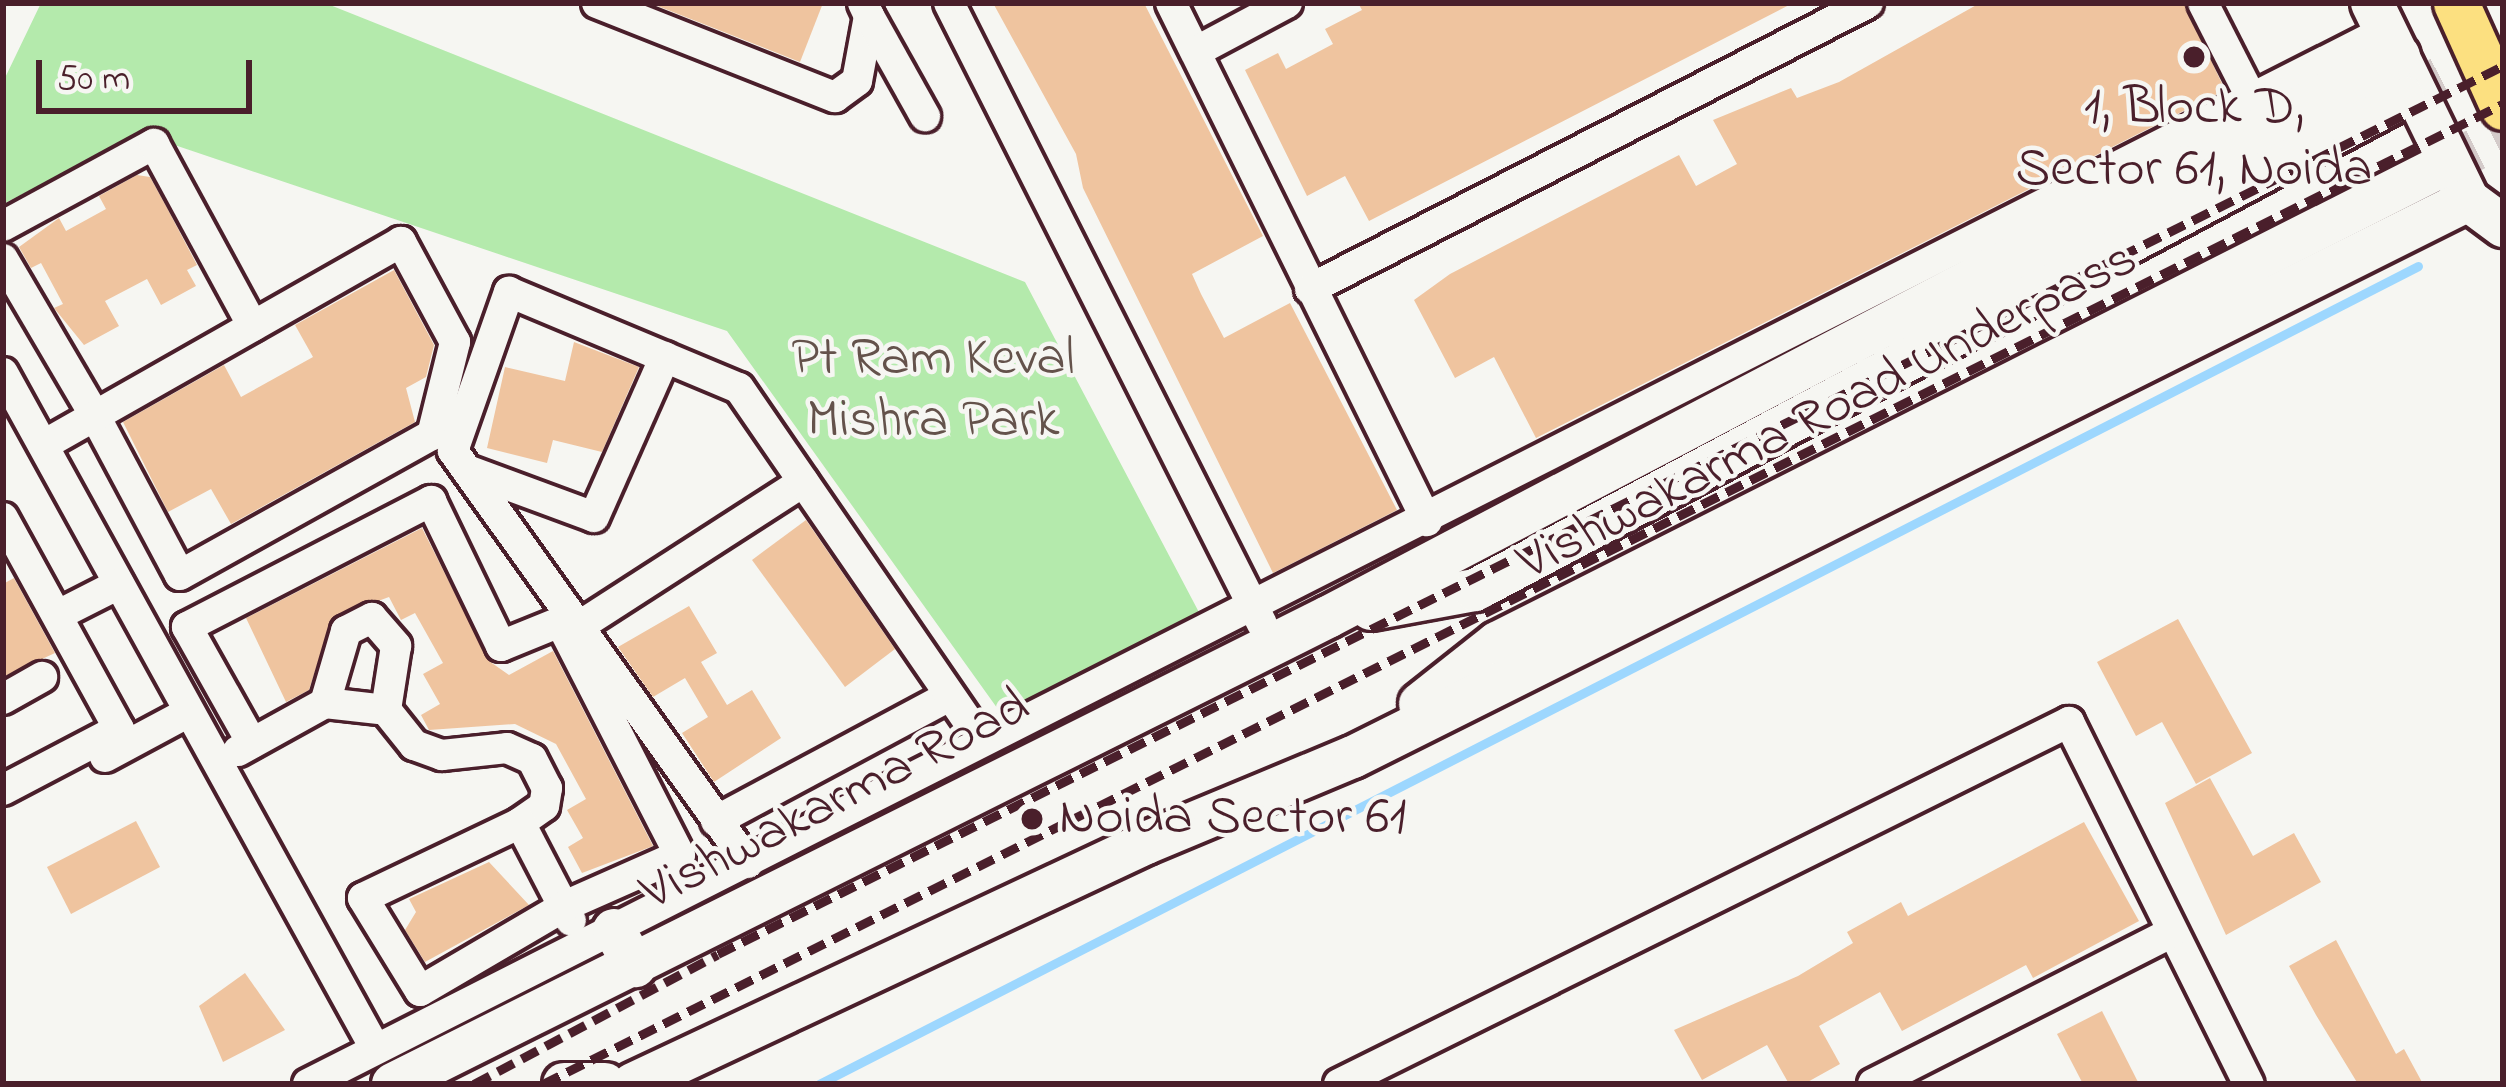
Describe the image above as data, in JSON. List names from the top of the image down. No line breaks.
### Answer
{"streets":{"main road":["Vishwakarma Road Underpass","Vishwakarma Road"]},"crossings":[["Vishwakarma Road Underpass","Vishwakarma Road"]],"parks":["Pt Ram Keval Mishra Park"],"places":["1, Block D, Sector 61, Noida","Noida Sector 61"],"scale_bar":"50 m"}
